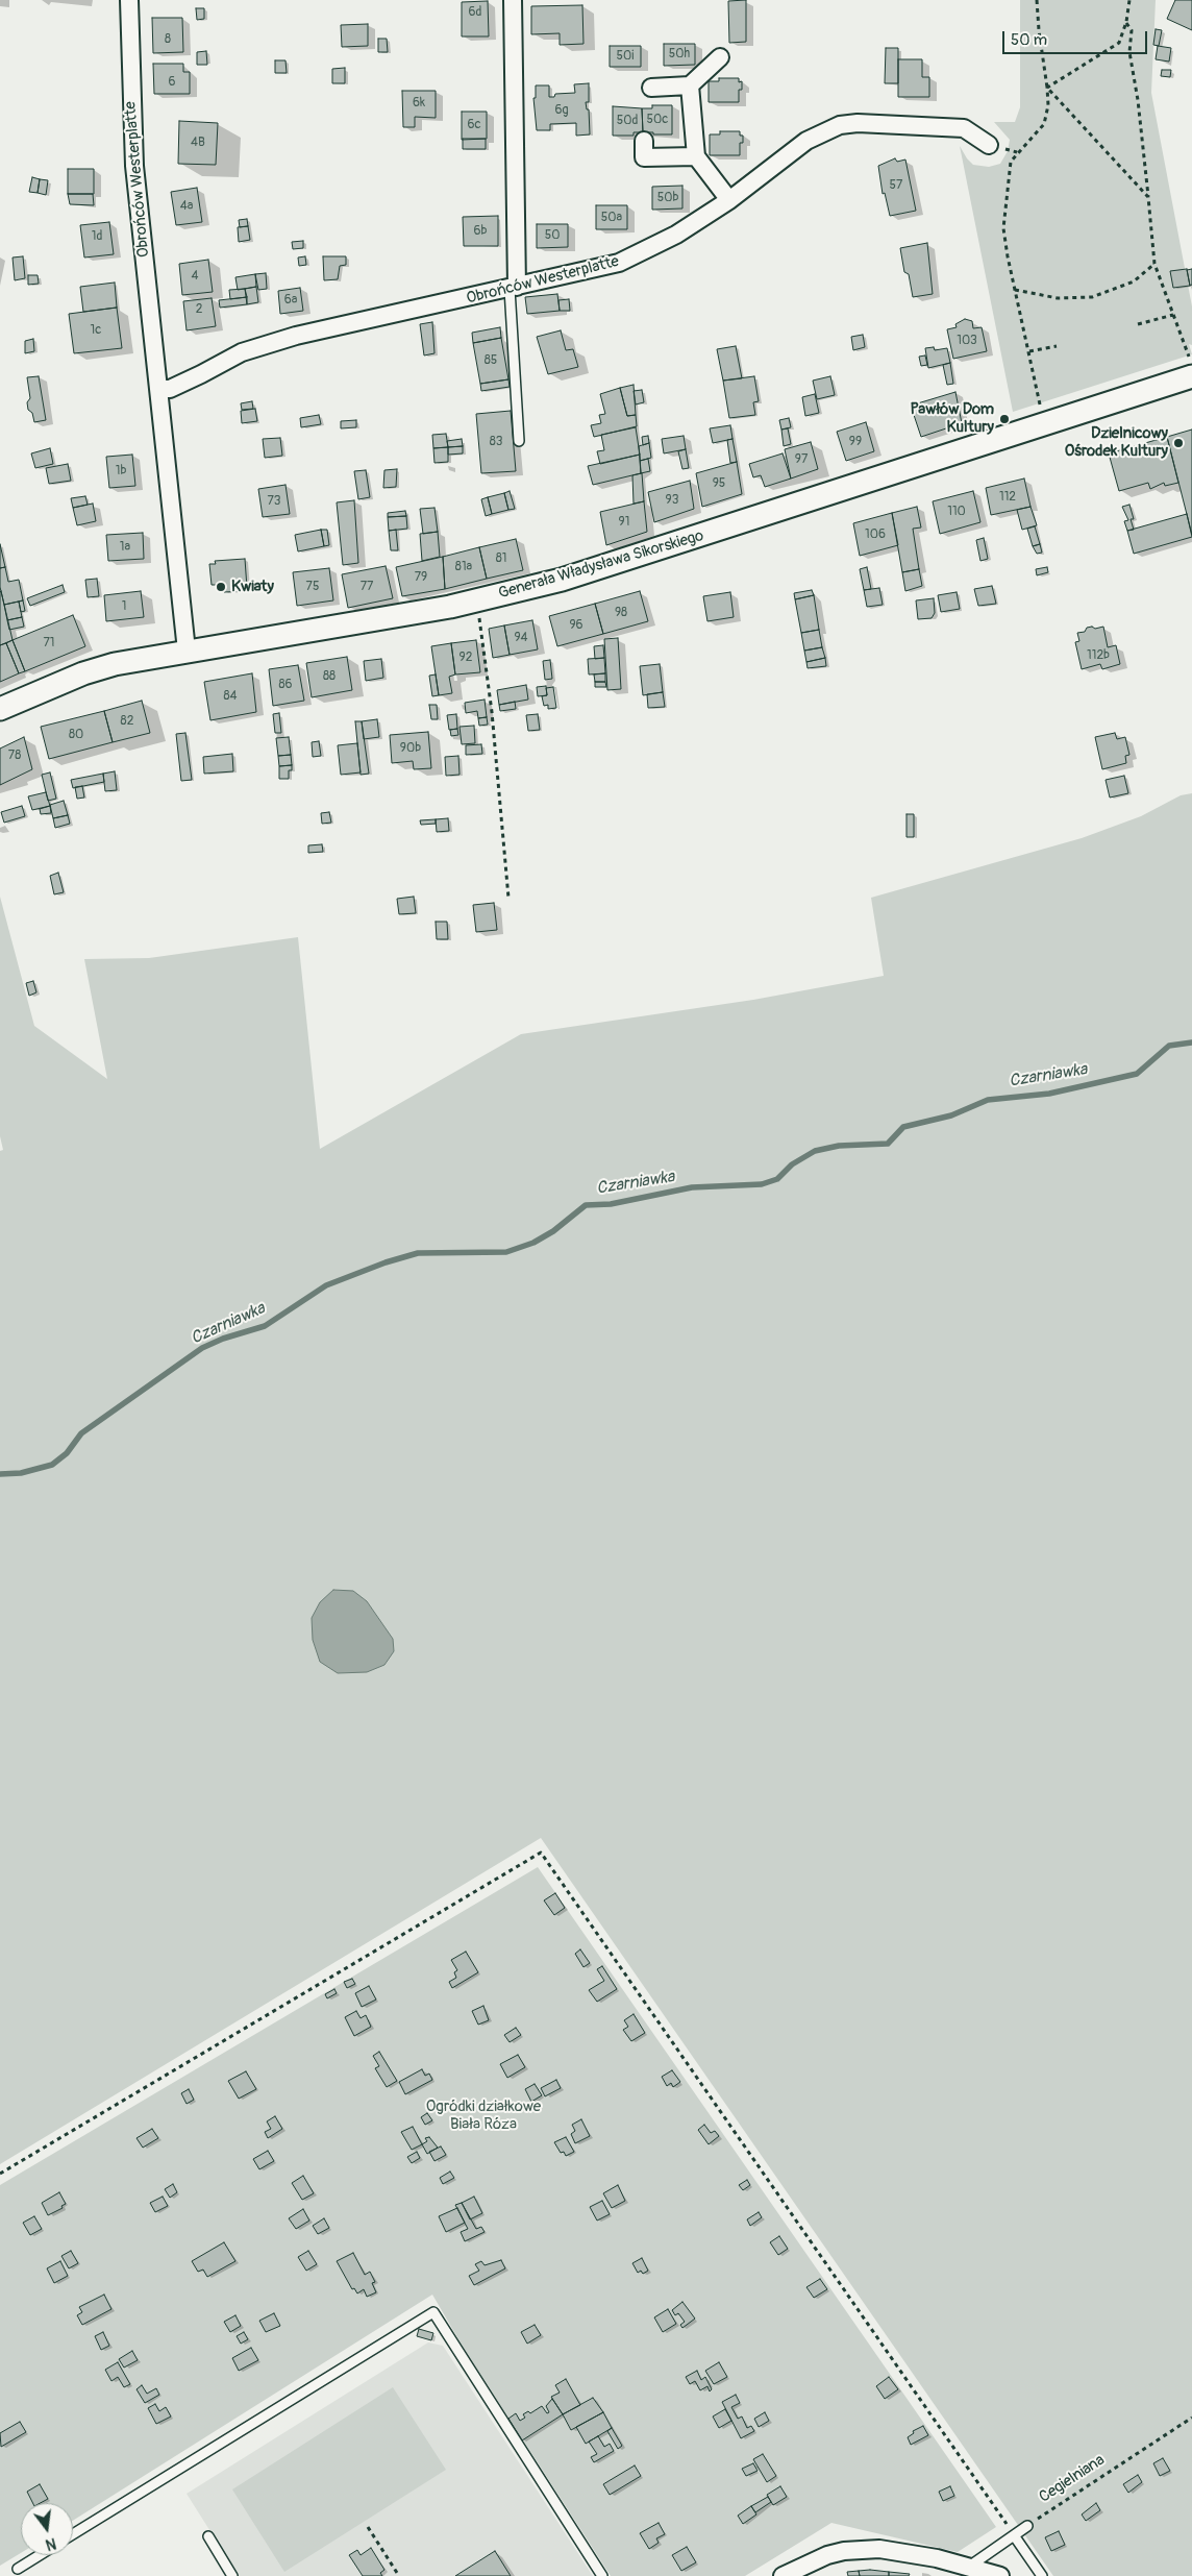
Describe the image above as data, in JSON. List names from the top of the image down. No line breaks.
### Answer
{"streets":{"street":["Obrońców Westerplatte","Generała Władysława Sikorskiego"],"path":["Cegielniana"]},"crossings":[["Obrońców Westerplatte","Generała Władysława Sikorskiego"]],"water":["Czarniawka"],"parks":["Ogródki działkowe Biała Róza"],"places":["Pawłów Dom Kultury","Dzielnicowy Ośrodek Kultury","Kwiaty"],"house_numbers":["6d","8","50h","50i","6","6k","6g","50c","50d","6c","4B","57","50b","4a","50a","6b","50","1d","4","6a","2","1c","103","85","83","99","97","1b","95","112","93","73","110","91","106","1a","81","81a","79","75","77","1","98","96","94","71","112b","92","88","86","84","82","80","90b","78"],"scale_bar":"50 m","north":"bottom"}
